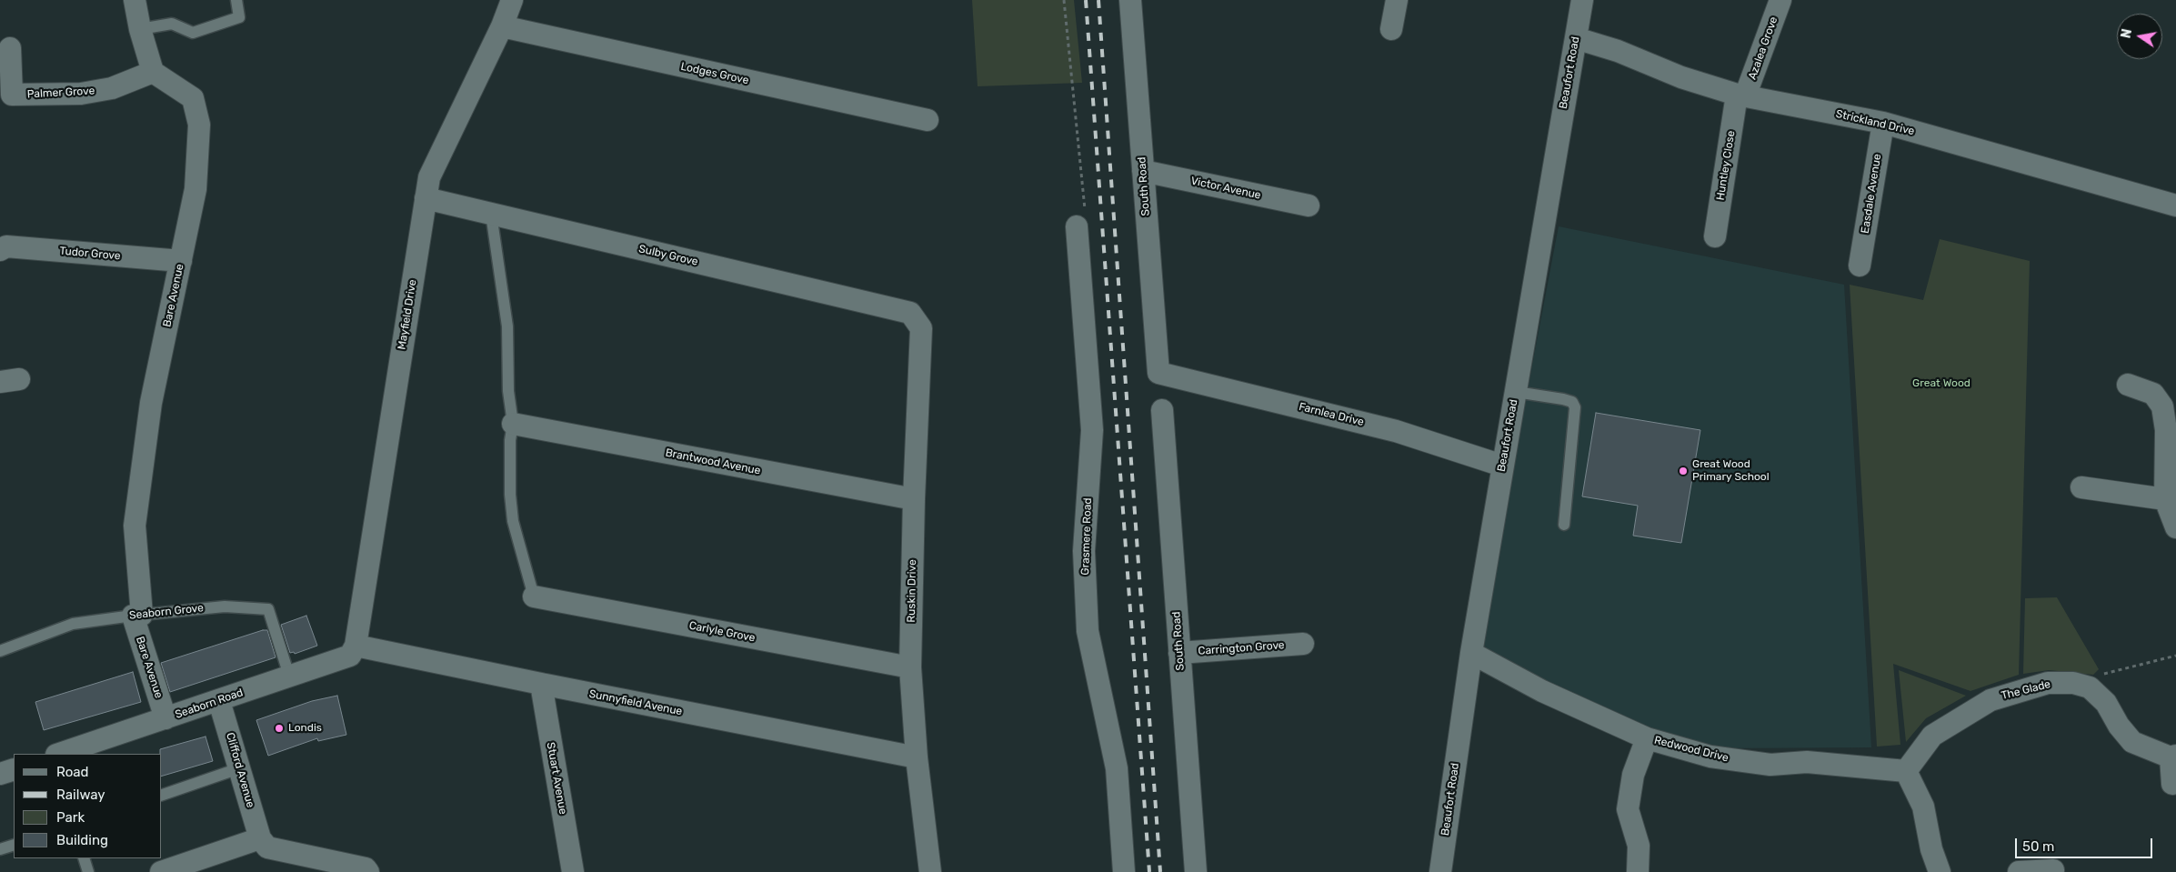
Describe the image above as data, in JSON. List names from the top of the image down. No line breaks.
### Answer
{"streets":{"street":["Azalea Grove","Beaufort Road","Lodges Grove","Palmer Grove","Strickland Drive","Huntley Close","South Road","Victor Avenue","Easdale Avenue","Tudor Grove","Sulby Grove","Bare Avenue","Mayfield Drive","Farnlea Drive","Brantwood Avenue","Grasmere Road","Ruskin Drive","Carlyle Grove","Carrington Grove","The Glade","Sunnyfield Avenue","Seaborn Road","Redwood Drive","Clifford Avenue","Stuart Avenue"],"lane":["Seaborn Grove"]},"crossings":[["Azalea Grove","Strickland Drive"],["Azalea Grove","Huntley Close"],["Beaufort Road","Strickland Drive"],["Beaufort Road","Farnlea Drive"],["Beaufort Road","Redwood Drive"],["Lodges Grove","Mayfield Drive"],["Palmer Grove","Bare Avenue"],["Strickland Drive","Huntley Close"],["Strickland Drive","Easdale Avenue"],["South Road","Victor Avenue"],["South Road","Farnlea Drive"],["South Road","Carrington Grove"],["Tudor Grove","Bare Avenue"],["Sulby Grove","Mayfield Drive"],["Sulby Grove","Ruskin Drive"],["Bare Avenue","Seaborn Grove"],["Bare Avenue","Seaborn Road"],["Mayfield Drive","Sunnyfield Avenue"],["Mayfield Drive","Seaborn Road"],["Brantwood Avenue","Ruskin Drive"],["Ruskin Drive","Carlyle Grove"],["Ruskin Drive","Sunnyfield Avenue"],["Seaborn Grove","Seaborn Road"],["The Glade","Redwood Drive"],["Sunnyfield Avenue","Seaborn Road"],["Sunnyfield Avenue","Stuart Avenue"],["Seaborn Road","Clifford Avenue"]],"parks":["Great Wood"],"places":["Great Wood Primary School","Londis"],"legend":["Road","Railway","Park","Building"],"scale_bar":"50 m","north":"left"}
